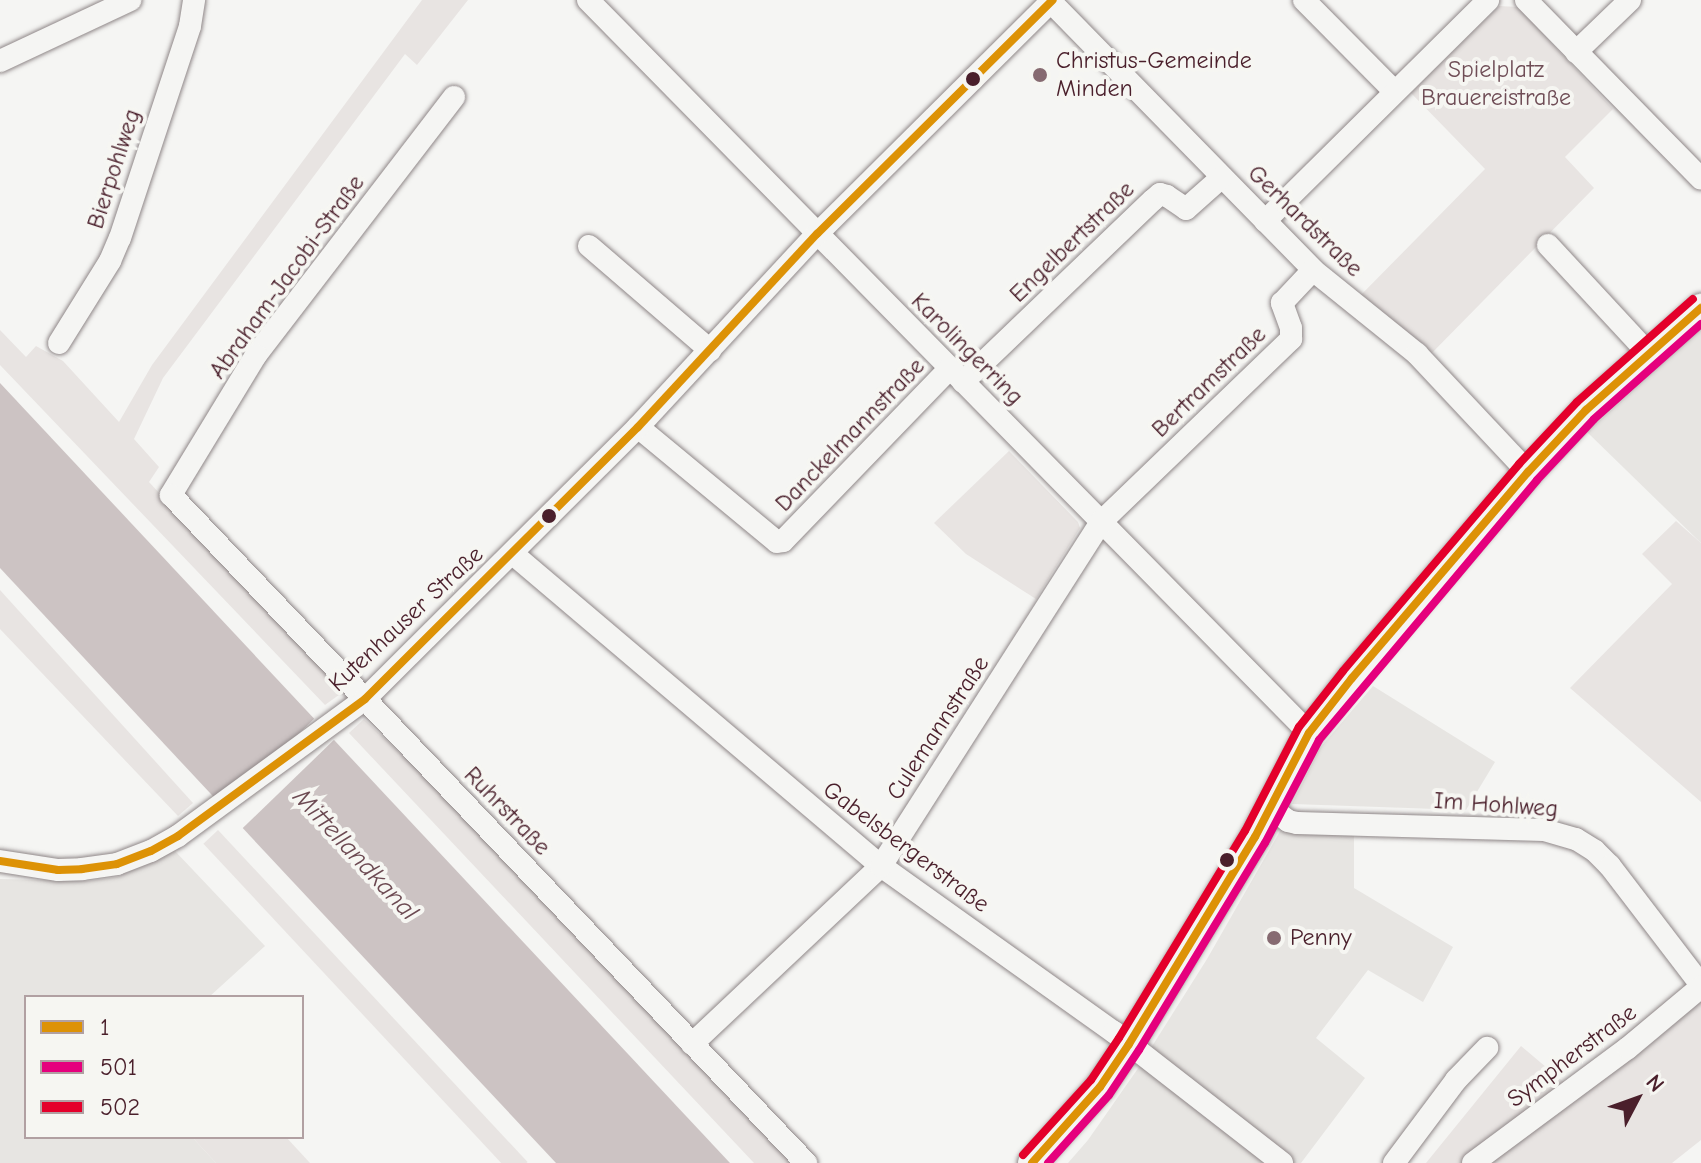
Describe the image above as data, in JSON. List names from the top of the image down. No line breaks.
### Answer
{"streets":{"street":["Bierpohlweg","Gerhardstraße","Engelbertstraße","Abraham-Jacobi-Straße","Karolingerring","Bertramstraße","Danckelmannstraße","Kutenhauser Straße","Culemannstraße","Im Hohlweg","Ruhrstraße","Gabelsbergerstraße","Sympherstraße"]},"crossings":[["Gerhardstraße","Engelbertstraße"],["Gerhardstraße","Bertramstraße"],["Gerhardstraße","Kutenhauser Straße"],["Engelbertstraße","Karolingerring"],["Engelbertstraße","Danckelmannstraße"],["Abraham-Jacobi-Straße","Ruhrstraße"],["Karolingerring","Bertramstraße"],["Karolingerring","Danckelmannstraße"],["Karolingerring","Kutenhauser Straße"],["Karolingerring","Culemannstraße"],["Bertramstraße","Culemannstraße"],["Danckelmannstraße","Kutenhauser Straße"],["Kutenhauser Straße","Ruhrstraße"],["Kutenhauser Straße","Gabelsbergerstraße"],["Culemannstraße","Ruhrstraße"],["Culemannstraße","Gabelsbergerstraße"],["Im Hohlweg","Sympherstraße"]],"water":["Mittellandkanal"],"parks":["Spielplatz Brauereistraße"],"places":["Christus-Gemeinde Minden","Penny"],"lines":["transit line 1","transit line 502","transit line 501"],"legend":["1","501","502"],"north":"top right"}
